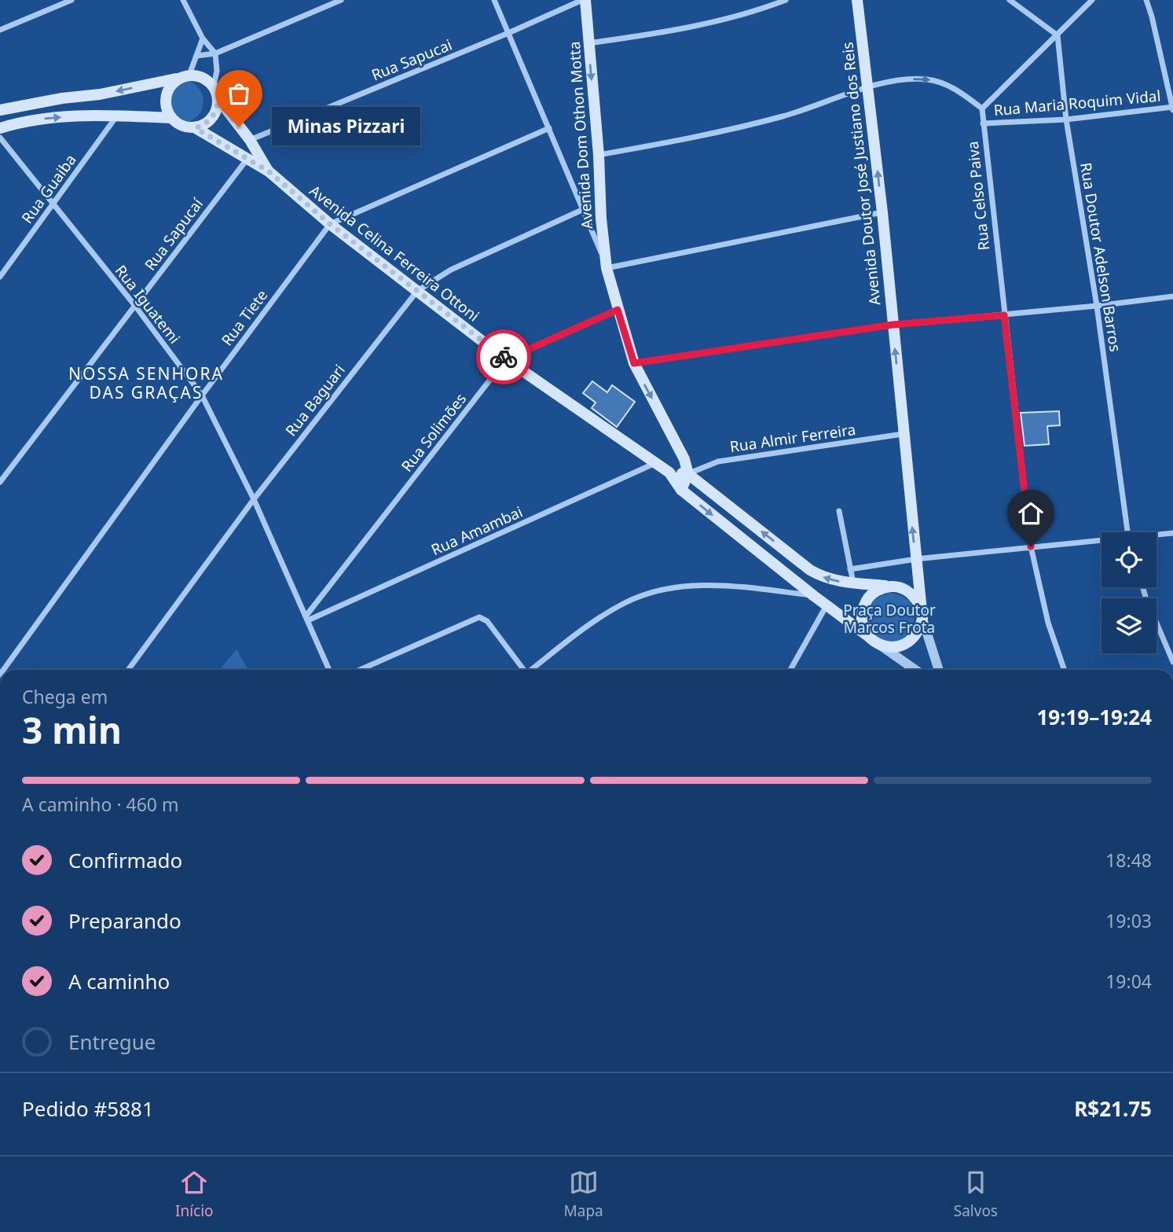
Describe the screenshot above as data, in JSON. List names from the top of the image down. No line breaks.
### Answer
{"streets":{"main road":["Avenida Dom Othon Motta","Avenida Doutor José Justiano dos Reis","Avenida Celina Ferreira Ottoni"],"street":["Rua Sapucai","Rua Maria Roquim Vidal","Rua Guaiba","Rua Celso Paiva","Rua Sapucaí","Rua Doutor Adelson Barros","Rua Iguatemi","Rua Tiete","Rua Baguari","Rua Solimões","Rua Almir Ferreira","Rua Amambai"]},"crossings":[["Rua Sapucai","Avenida Dom Othon Motta"],["Rua Sapucai","Avenida Celina Ferreira Ottoni"],["Rua Maria Roquim Vidal","Rua Celso Paiva"],["Rua Maria Roquim Vidal","Rua Doutor Adelson Barros"],["Avenida Dom Othon Motta","Rua Solimões"],["Avenida Dom Othon Motta","Rua Almir Ferreira"],["Avenida Doutor José Justiano dos Reis","Avenida Celina Ferreira Ottoni"],["Avenida Doutor José Justiano dos Reis","Rua Almir Ferreira"],["Rua Guaiba","Avenida Celina Ferreira Ottoni"],["Rua Guaiba","Rua Iguatemi"],["Rua Sapucaí","Avenida Celina Ferreira Ottoni"],["Rua Sapucaí","Rua Iguatemi"],["Avenida Celina Ferreira Ottoni","Rua Tiete"],["Avenida Celina Ferreira Ottoni","Rua Baguari"],["Avenida Celina Ferreira Ottoni","Rua Solimões"],["Avenida Celina Ferreira Ottoni","Rua Amambai"],["Rua Iguatemi","Rua Tiete"],["Rua Iguatemi","Rua Baguari"],["Rua Iguatemi","Rua Solimões"],["Rua Iguatemi","Rua Amambai"],["Rua Solimões","Rua Amambai"]],"one_way":["Avenida Dom Othon Motta","Avenida Doutor José Justiano dos Reis"],"districts":["NOSSA SENHORA DAS GRAÇAS"],"parks":["Praça Doutor Marcos Frota"],"places":["Minas Pizzari"],"page":{"bubble":"Minas Pizzari","heading":["3 min","Chega em","19:19–19:24"],"panel":["Pedido #5881","R$21.75"],"bar":"A caminho · 460 m","list":[["Confirmado","18:48"],["Preparando","19:03"],["A caminho","19:04"],"Entregue"],"tabs":["Início","Mapa","Salvos"]}}
